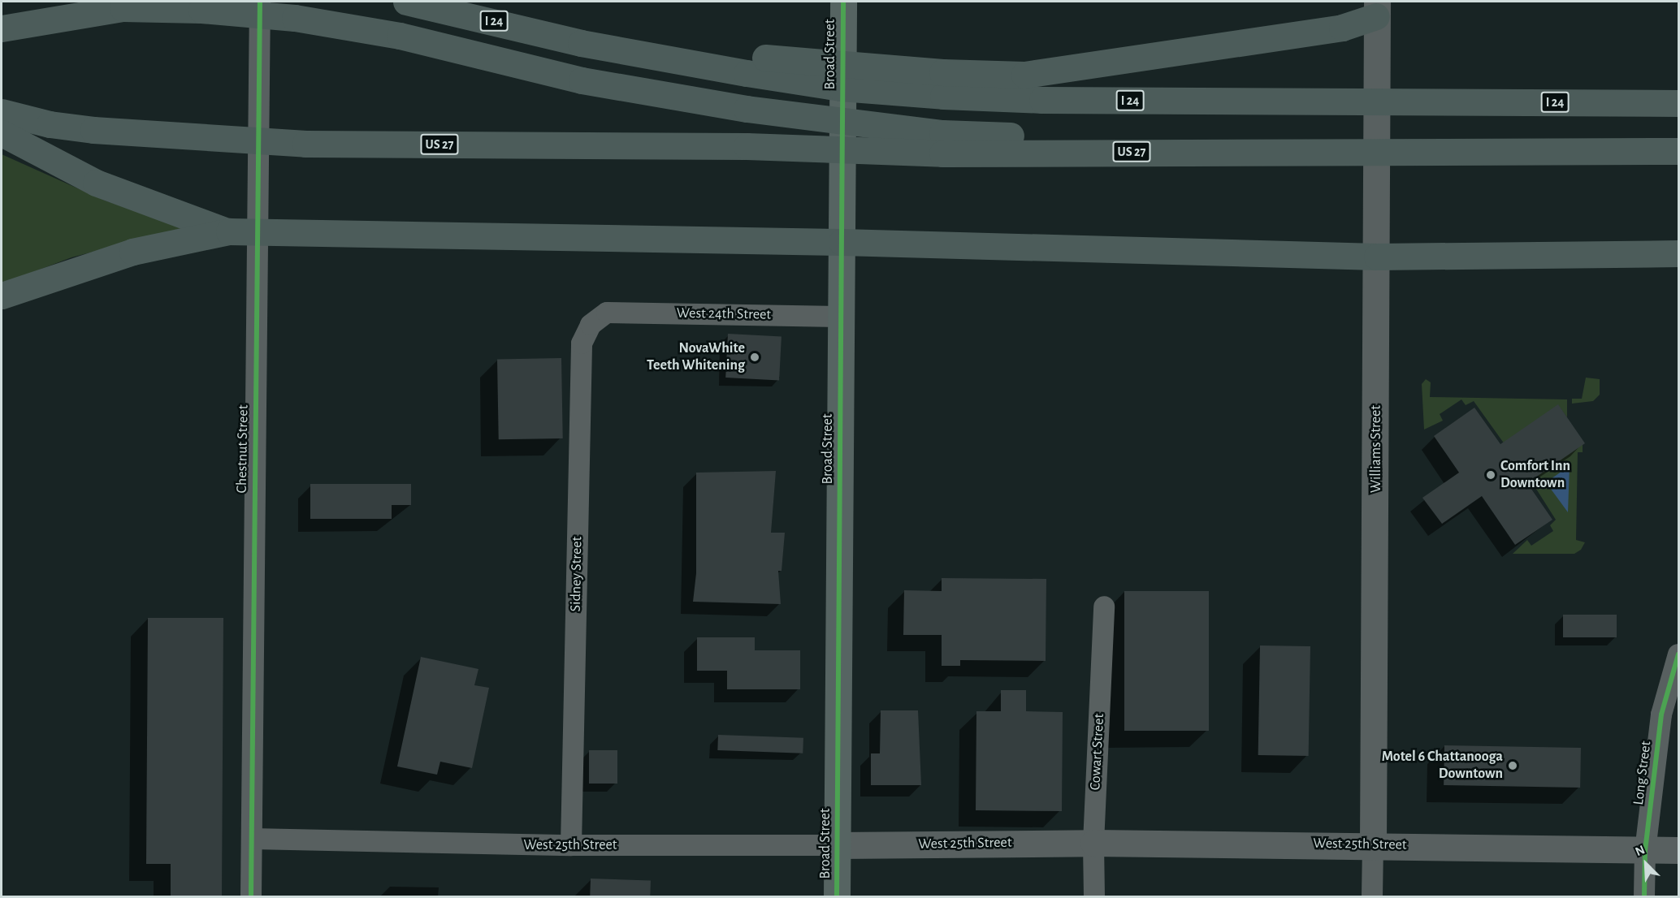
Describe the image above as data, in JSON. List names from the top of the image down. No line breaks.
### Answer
{"streets":{"highway":["I 24","US 27"],"main road":["Broad Street"],"street":["West 24th Street","Chestnut Street","Williams Street","Sidney Street","Cowart Street","Long Street","West 25th Street"]},"crossings":[["Broad Street","West 24th Street"],["Broad Street","West 25th Street"],["West 24th Street","Sidney Street"],["Chestnut Street","West 25th Street"],["Williams Street","West 25th Street"],["Sidney Street","West 25th Street"],["Cowart Street","West 25th Street"],["Long Street","West 25th Street"]],"places":["NovaWhite Teeth Whitening","Comfort Inn Downtown","Motel 6 Chattanooga Downtown"],"north":"top left"}
